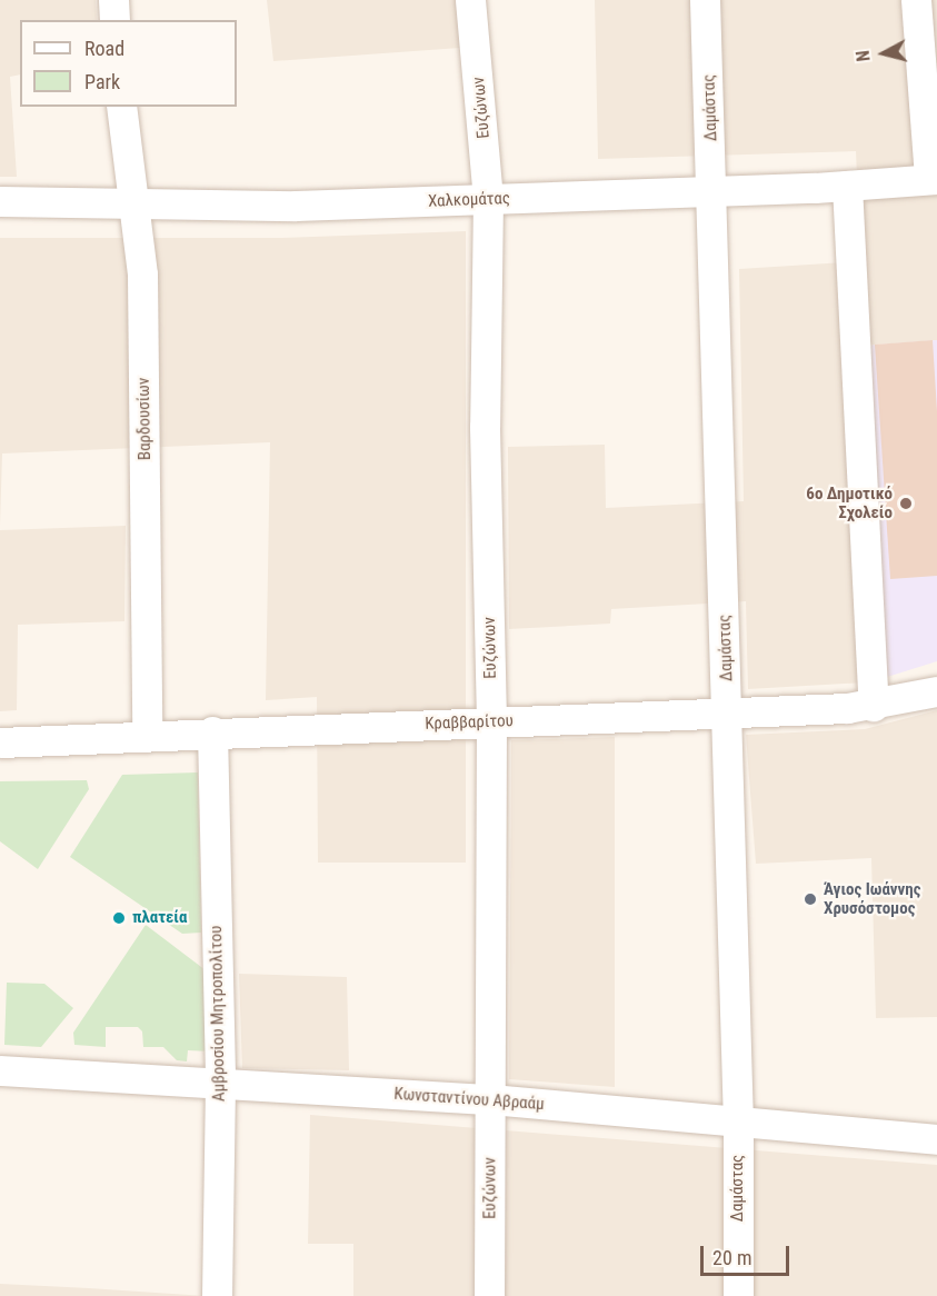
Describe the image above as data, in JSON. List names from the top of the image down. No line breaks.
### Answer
{"streets":{"street":["Ευζώνων","Δαμάστας","Χαλκομάτας","Βαρδουσίων","Κραββαρίτου","Αμβροσίου Μητροπολίτου","Κωνσταντίνου Αβραάμ"]},"crossings":[["Ευζώνων","Χαλκομάτας"],["Ευζώνων","Κραββαρίτου"],["Ευζώνων","Κωνσταντίνου Αβραάμ"],["Δαμάστας","Χαλκομάτας"],["Δαμάστας","Κραββαρίτου"],["Δαμάστας","Κωνσταντίνου Αβραάμ"],["Χαλκομάτας","Βαρδουσίων"],["Βαρδουσίων","Κραββαρίτου"],["Κραββαρίτου","Αμβροσίου Μητροπολίτου"],["Αμβροσίου Μητροπολίτου","Κωνσταντίνου Αβραάμ"]],"places":["6ο Δημοτικό Σχολείο","Άγιος Ιωάννης Χρυσόστομος","πλατεία"],"legend":["Road","Park"],"scale_bar":"20 m","north":"left"}
